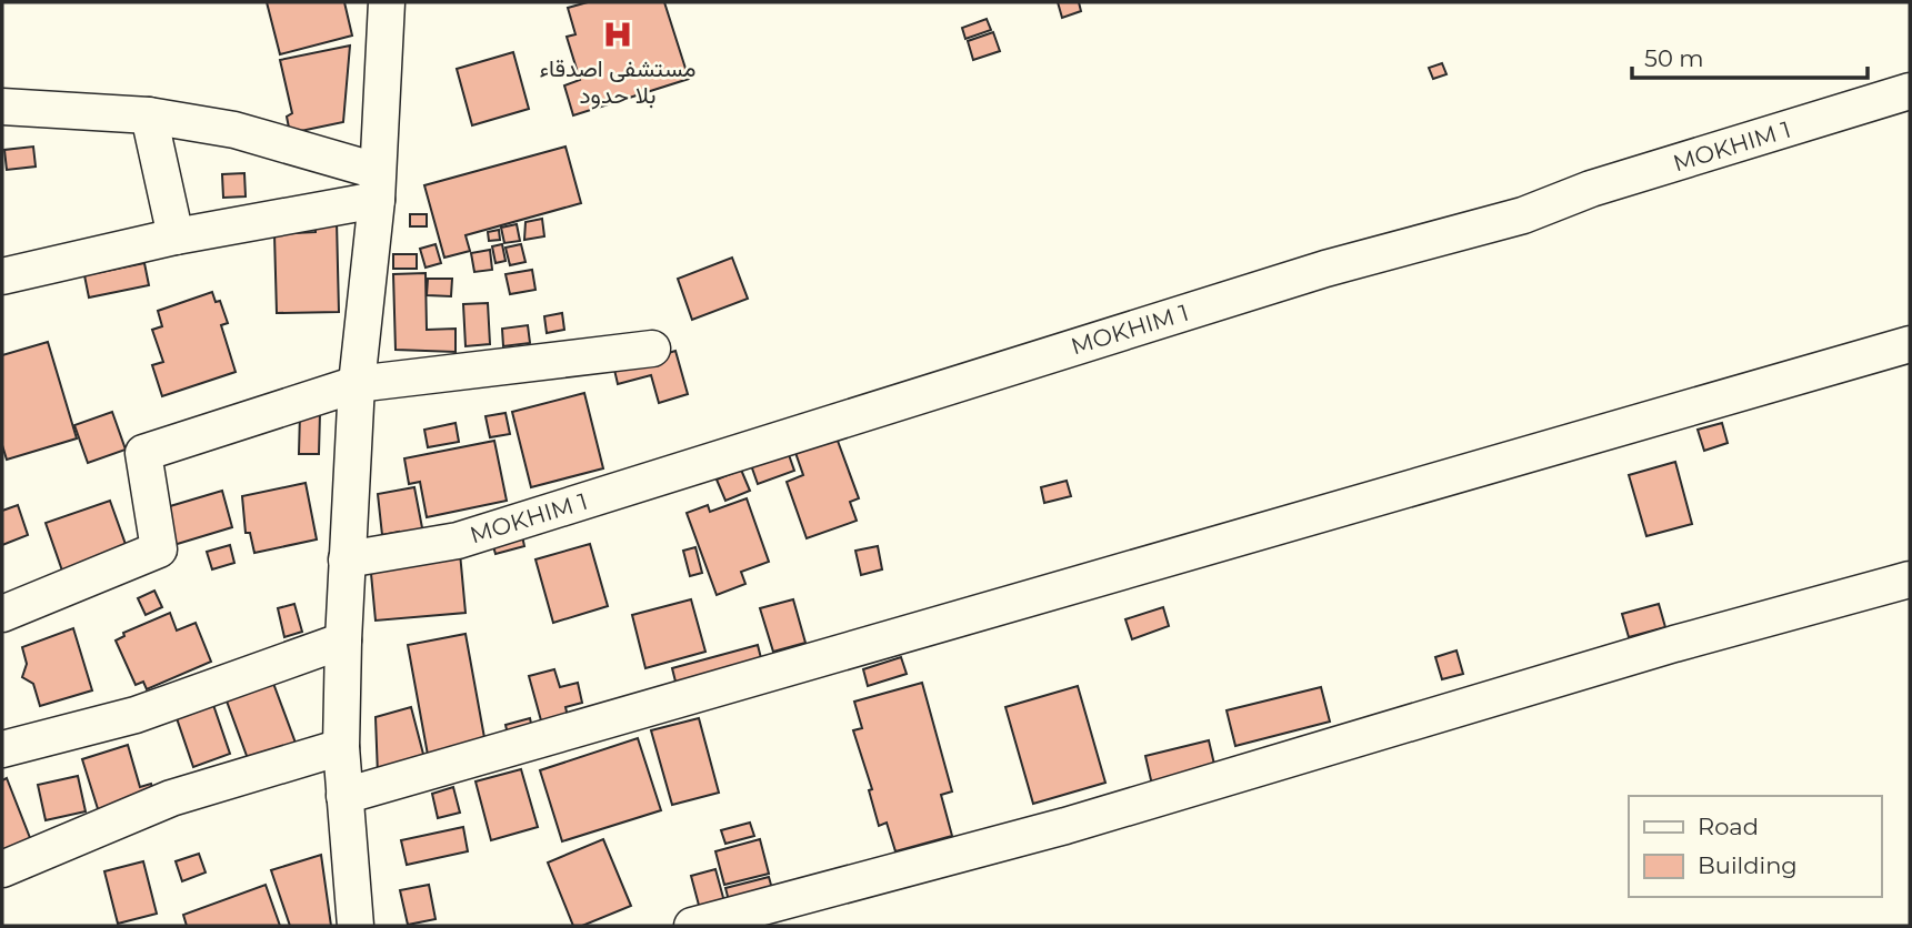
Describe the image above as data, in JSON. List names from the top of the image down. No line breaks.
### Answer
{"streets":{"street":["MOKHIM 1"]},"places":{"hospital":["مستشفى اصدقاء بلا حدود"]},"legend":["Road","Building"],"scale_bar":"50 m"}
